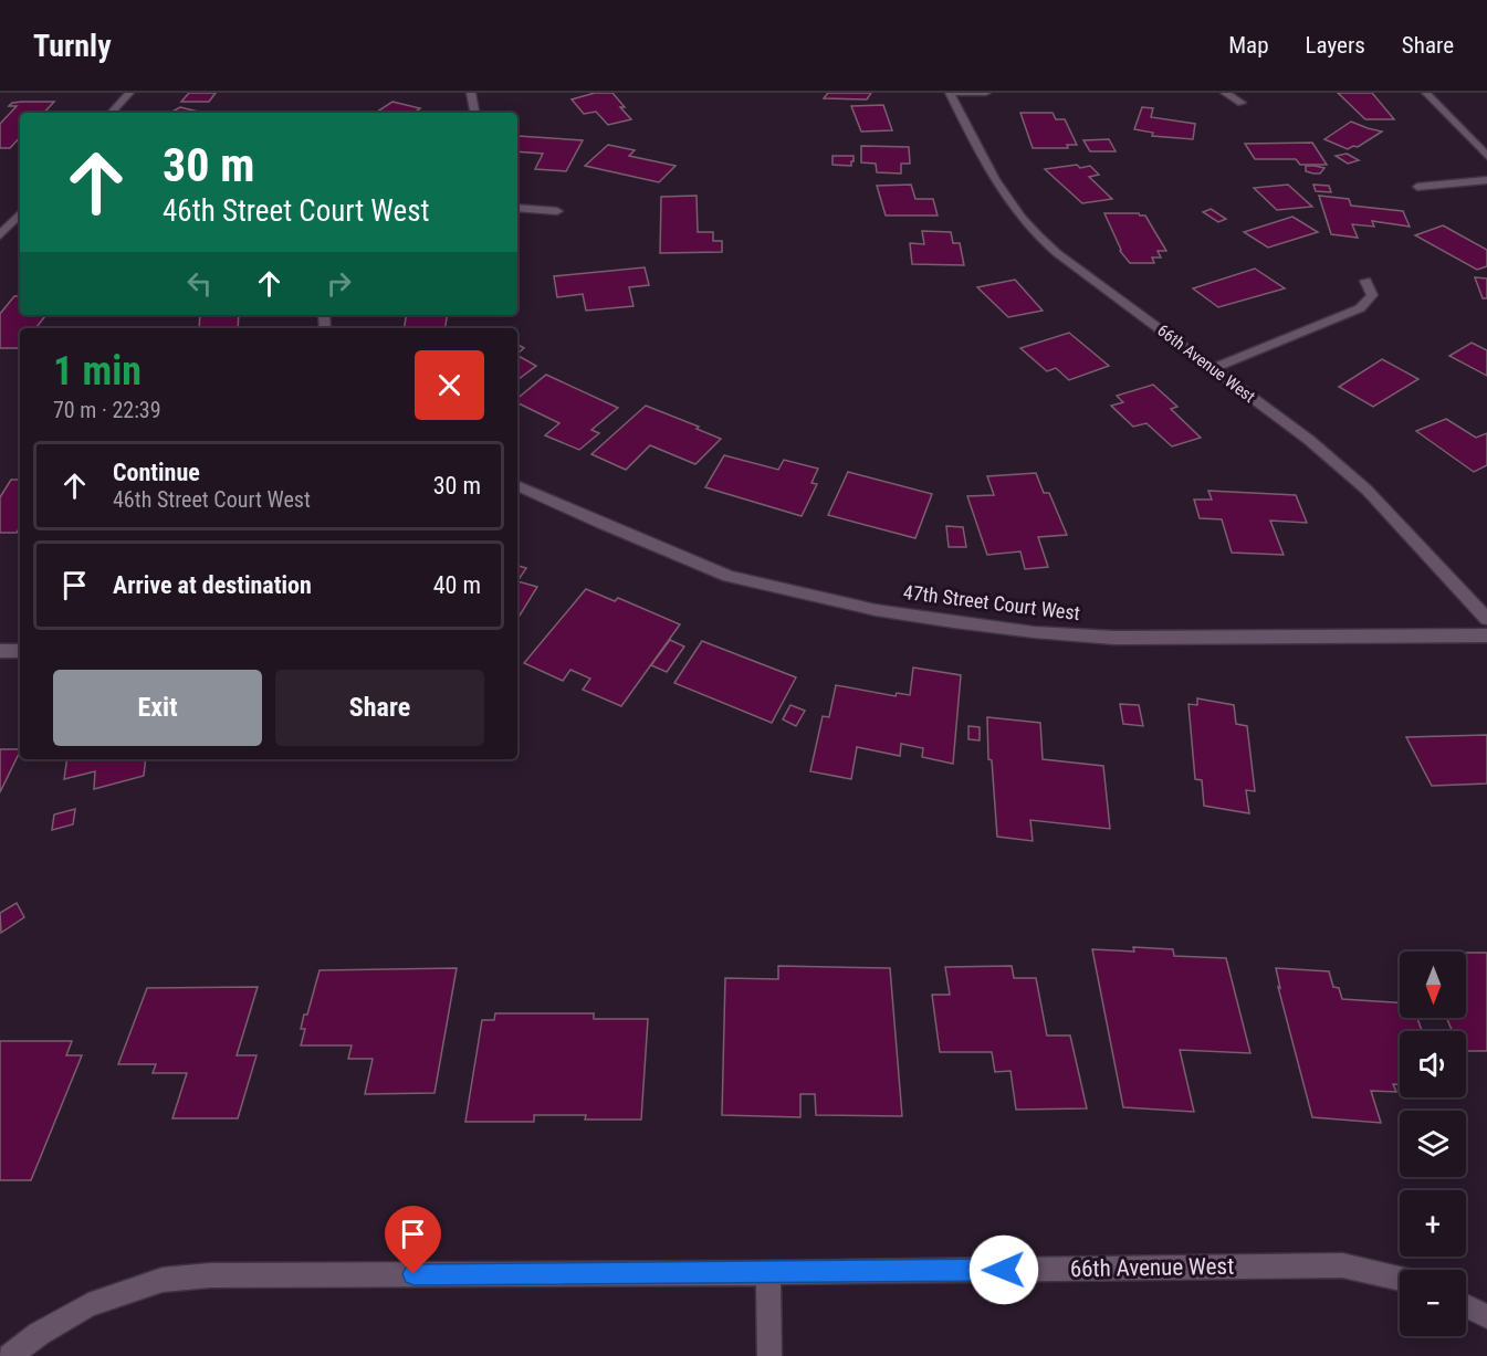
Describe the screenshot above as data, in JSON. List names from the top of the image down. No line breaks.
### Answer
{"streets":{"street":["66th Avenue West","47th Street Court West"]},"north":"bottom","page":{"header":"Turnly","nav":["Map","Layers","Share"],"turn":["30 m","46th Street Court West"],"heading":["1 min","70 m · 22:39"],"list":[{"name":"Continue","note":"46th Street Court West","value":"30 m"},{"name":"Arrive at destination","value":"40 m"}],"buttons":["Exit","Share"],"map_buttons":["+","−"]}}
